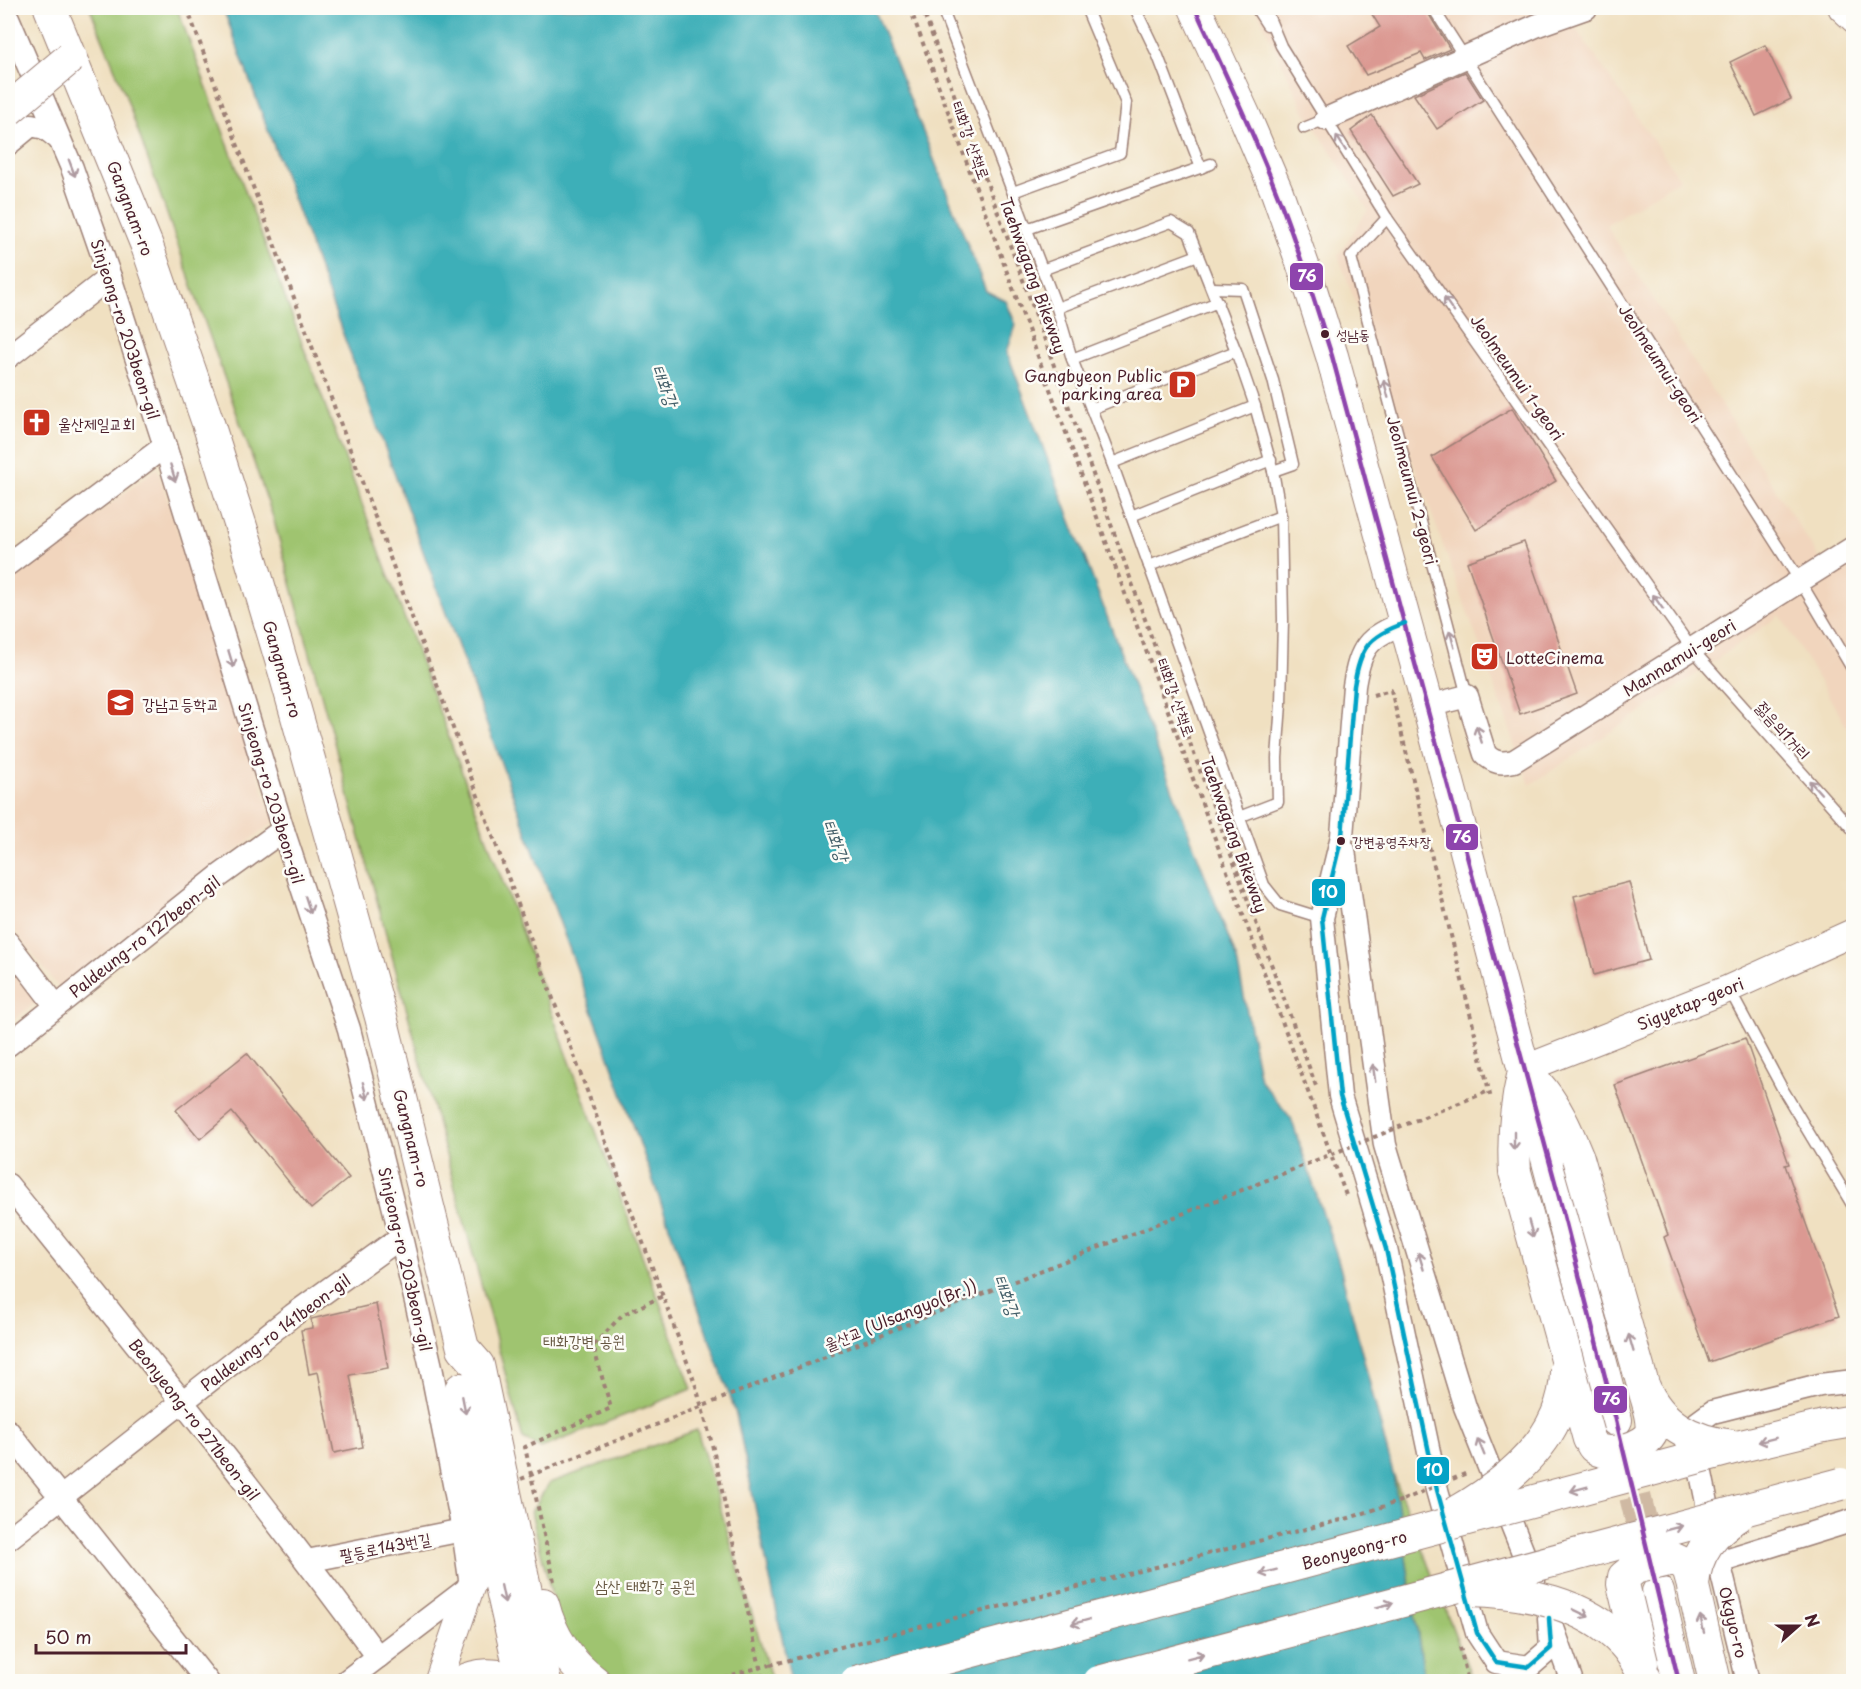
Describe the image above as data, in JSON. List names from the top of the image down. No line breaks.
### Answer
{"streets":{"main road":["Gangnam-ro","Beonyeong-ro"],"street":["Sinjeong-ro 203beon-gil","Jeolmeumui 2-geori","Mannamui-geori","Paldeung-ro 127beon-gil","Sigyetap-geori","Paldeung-ro 141beon-gil","Beonyeong-ro 271beon-gil","팔등로143번길","Okgyo-ro"],"lane":["Jeolmeumui-geori","Jeolmeumui 1-geori","젊음의1거리"],"path":["태화강 산책로","Taehwagang Bikeway","울산교 (Ulsangyo(Br.))"]},"crossings":[["Gangnam-ro","Sinjeong-ro 203beon-gil"],["Gangnam-ro","울산교 (Ulsangyo(Br.))"],["Gangnam-ro","팔등로143번길"],["Sinjeong-ro 203beon-gil","Paldeung-ro 127beon-gil"],["Sinjeong-ro 203beon-gil","Paldeung-ro 141beon-gil"],["Sinjeong-ro 203beon-gil","팔등로143번길"],["Jeolmeumui-geori","Mannamui-geori"],["Jeolmeumui 1-geori","Jeolmeumui 2-geori"],["Jeolmeumui 1-geori","Mannamui-geori"],["Jeolmeumui 1-geori","젊음의1거리"],["Jeolmeumui 2-geori","Mannamui-geori"],["Mannamui-geori","젊음의1거리"],["Paldeung-ro 141beon-gil","Beonyeong-ro 271beon-gil"],["Beonyeong-ro 271beon-gil","팔등로143번길"]],"one_way":["Sinjeong-ro 203beon-gil","Jeolmeumui 1-geori","Jeolmeumui 2-geori","젊음의1거리"],"water":["태화강"],"parks":["태화강변 공원","삼산 태화강 공원"],"places":{"other":["성남동","강변공영주차장"],"parking":["Gangbyeon Public parking area"],"church":["울산제일교회"],"theatre":["LotteCinema"],"school or university":["강남고등학교"]},"lines":["transit line 76","transit line 10"],"scale_bar":"50 m","north":"right"}
